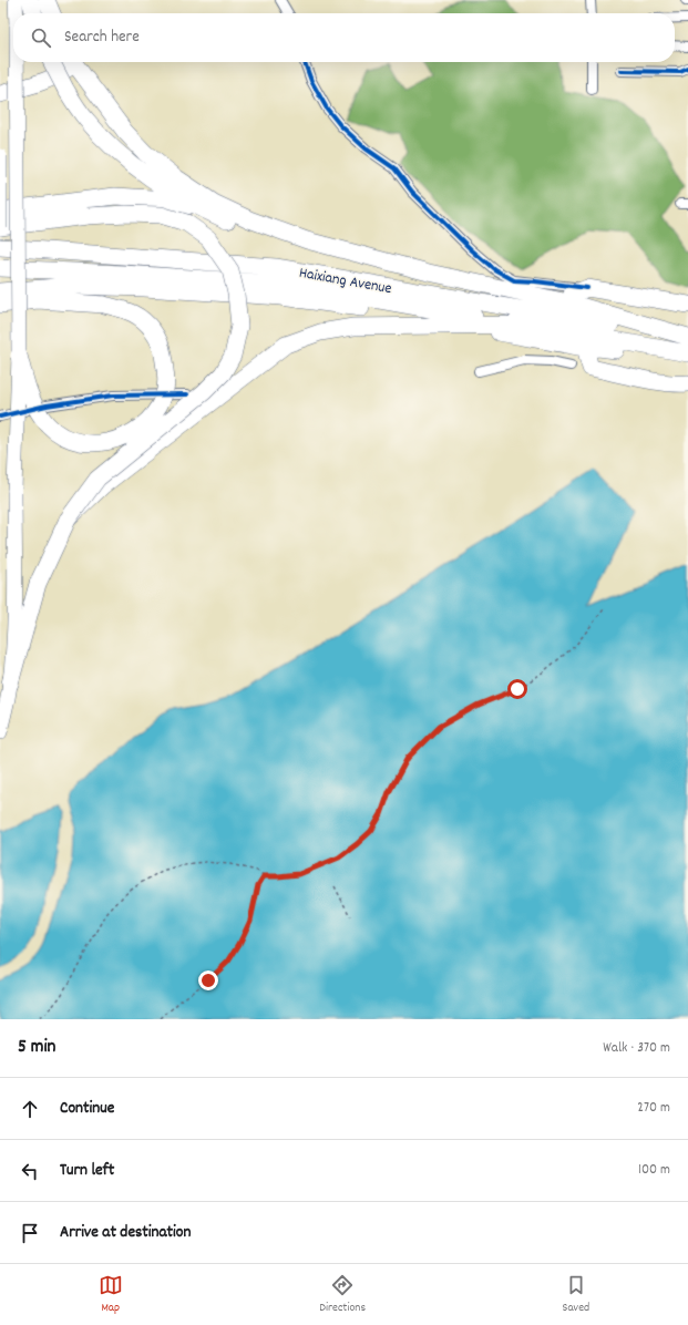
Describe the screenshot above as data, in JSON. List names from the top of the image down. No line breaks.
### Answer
{"streets":{"highway":["Haixiang Avenue"]},"page":{"search":"Search here","heading":["5 min","Walk · 370 m"],"list":[["Continue","270 m"],["Turn left","100 m"],"Arrive at destination"],"nav":["Map","Directions","Saved"]}}
